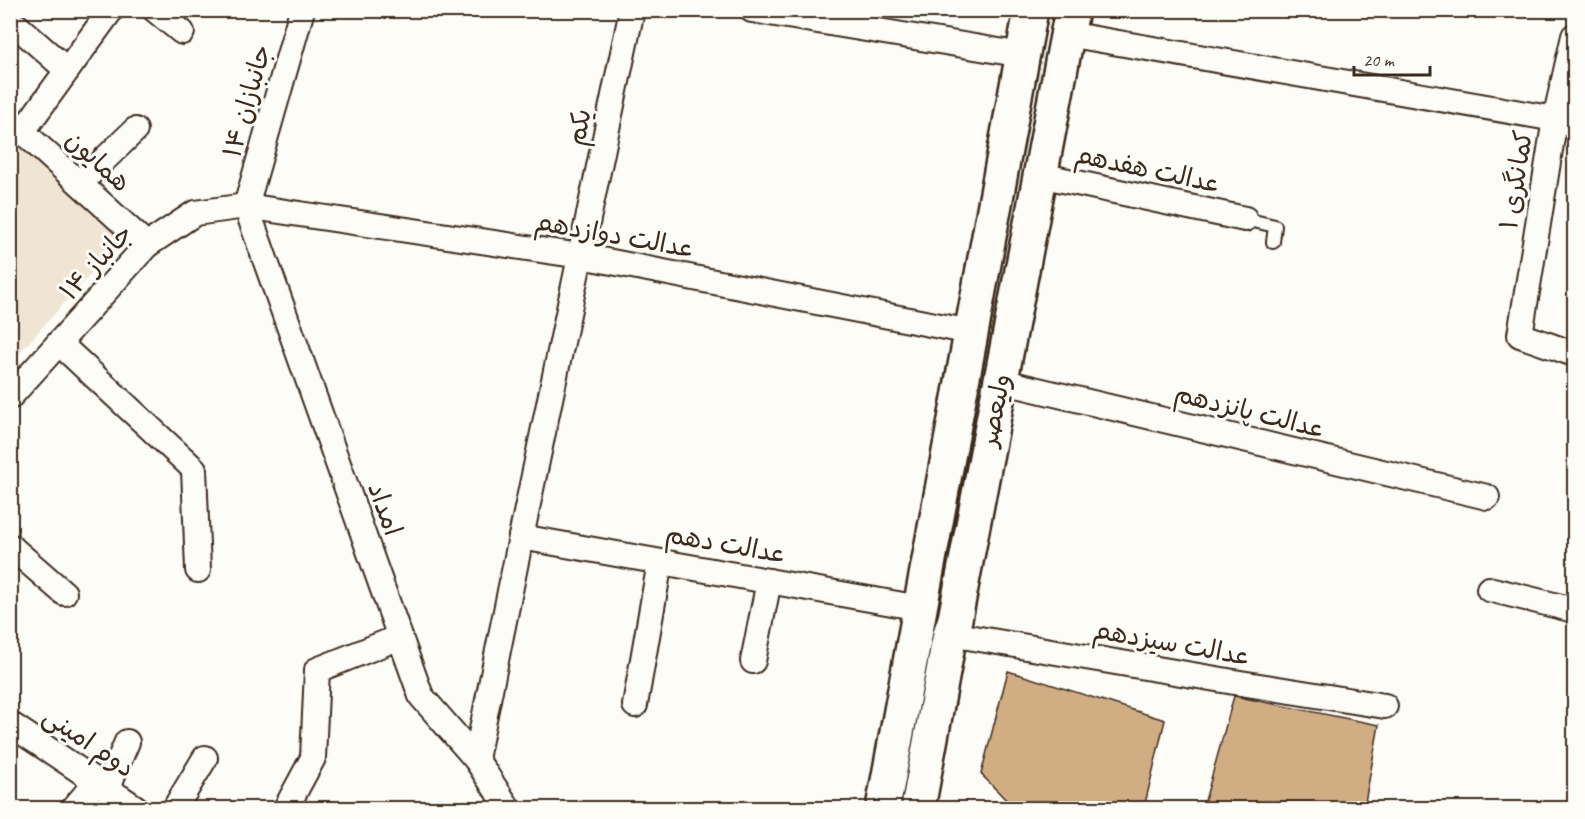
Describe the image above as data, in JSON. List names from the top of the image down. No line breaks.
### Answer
{"streets":{"main road":["ولیعصر"],"street":["جانبازان ۱۴","یکم","همایون","عدالت هفدهم","۱ کمانگری","عدالت دوازدهم","جانباز ۱۴","عدالت پانزدهم","امداد","عدالت دهم","عدالت سیزدهم","دوم امینی"]},"crossings":[["جانبازان ۱۴","عدالت دوازدهم"],["جانبازان ۱۴","جانباز ۱۴"],["جانبازان ۱۴","امداد"],["یکم","عدالت دوازدهم"],["یکم","امداد"],["یکم","عدالت دهم"],["همایون","جانباز ۱۴"],["عدالت هفدهم","ولیعصر"],["عدالت دوازدهم","جانباز ۱۴"],["عدالت دوازدهم","ولیعصر"],["عدالت دوازدهم","امداد"],["جانباز ۱۴","امداد"],["ولیعصر","عدالت پانزدهم"],["ولیعصر","عدالت دهم"],["ولیعصر","عدالت سیزدهم"]],"scale_bar":"20 m"}
